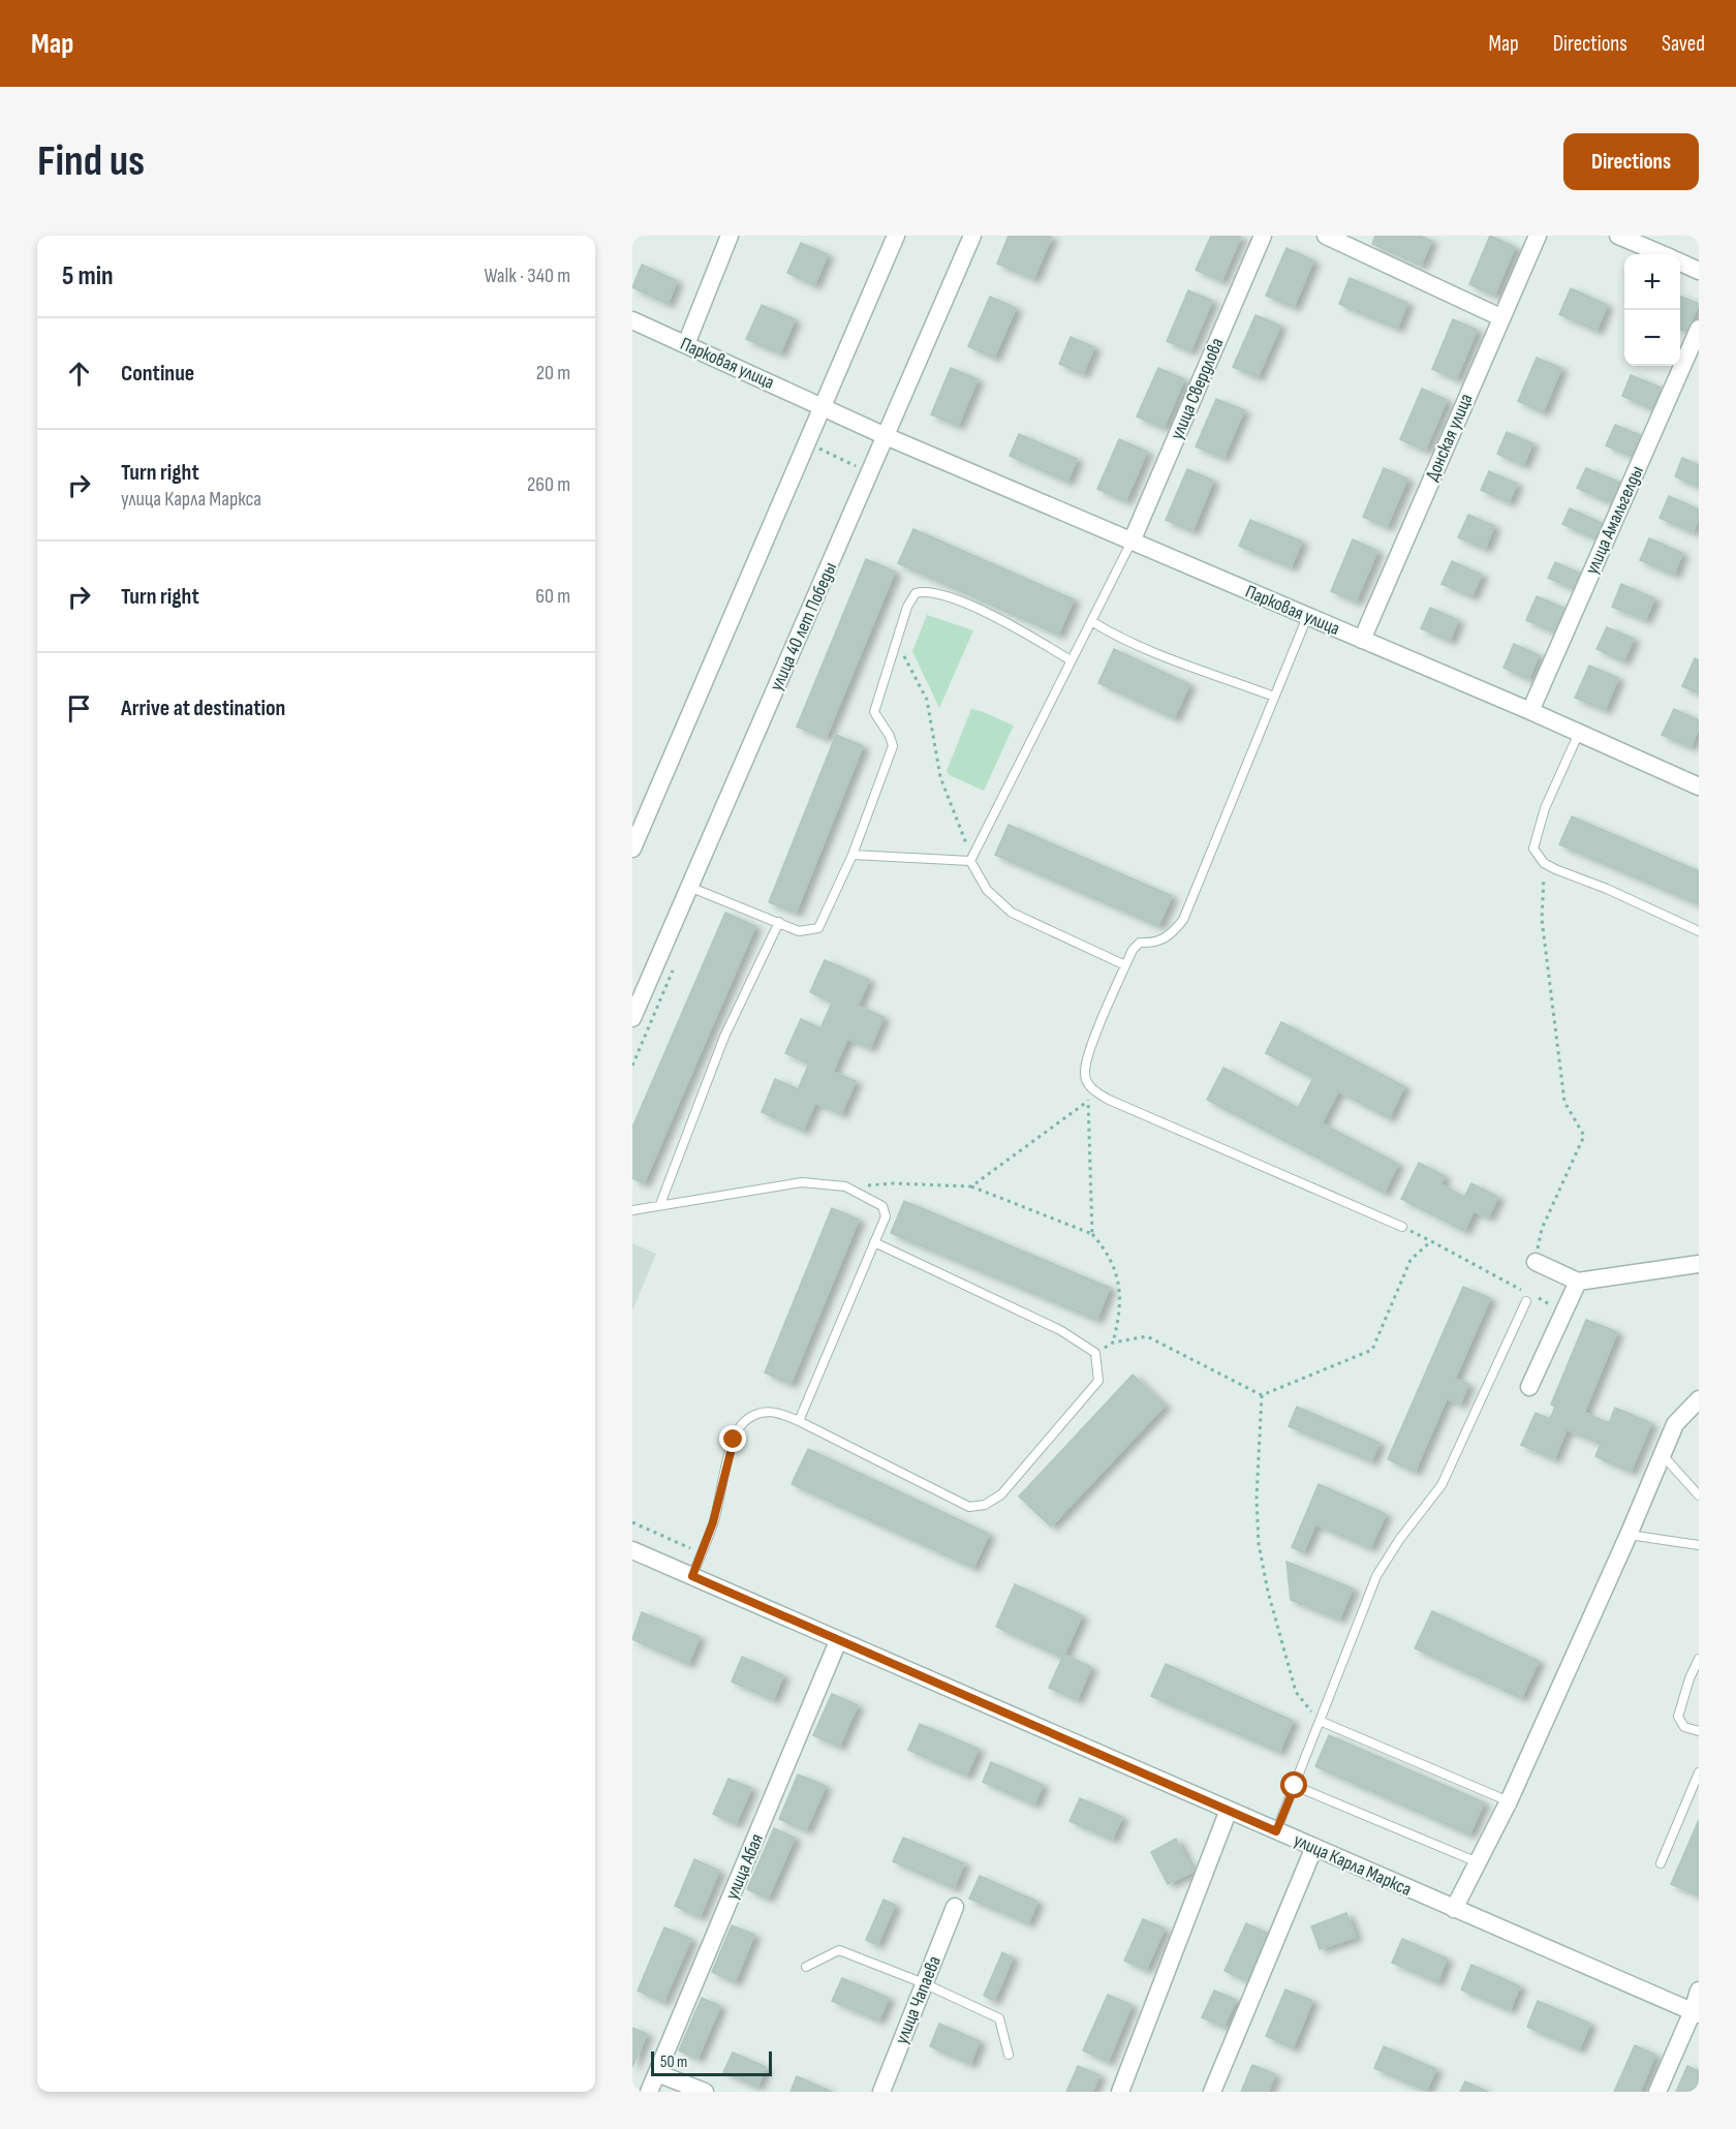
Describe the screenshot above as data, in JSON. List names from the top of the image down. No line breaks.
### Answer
{"streets":{"street":["Парковая улица","улица Свердлова","Донская улица","улица Амальгелды","улица 40 лет Победы","улица Карла Маркса","улица Абая","улица Чапаева"]},"crossings":[["Парковая улица","улица Свердлова"],["Парковая улица","Донская улица"],["Парковая улица","улица Амальгелды"],["Парковая улица","улица 40 лет Победы"],["улица Карла Маркса","улица Абая"]],"scale_bar":"50 m","page":{"header":"Map","nav":["Map","Directions","Saved"],"buttons":"Directions","title":"Find us","heading":["5 min","Walk · 340 m"],"map_buttons":["+","−"],"list":[["Continue","20 m"],["Turn right","улица Карла Маркса","260 m"],["Turn right","60 m"],"Arrive at destination"],"scale":"50 m"}}
